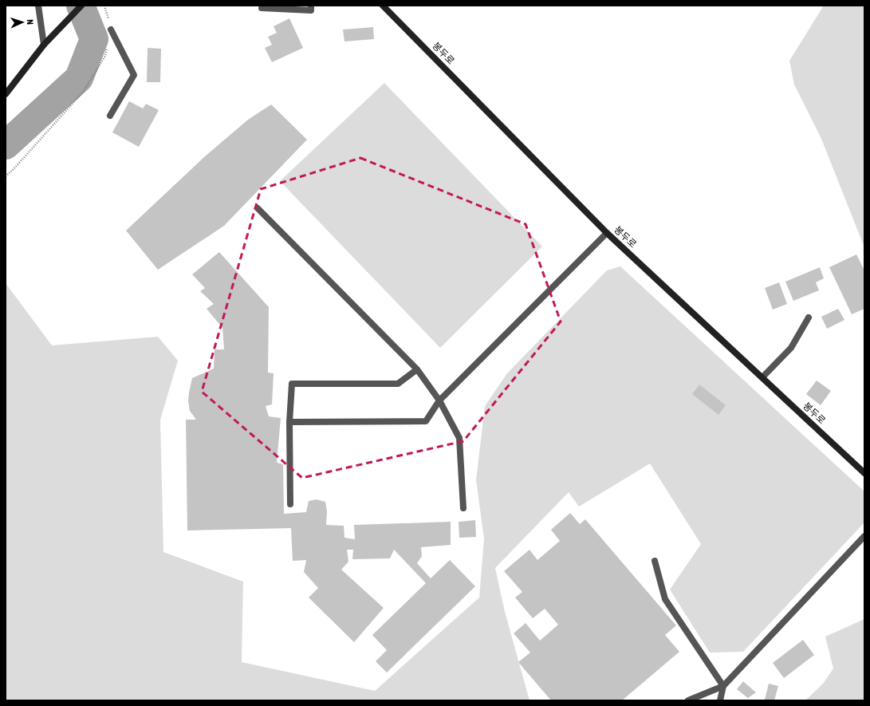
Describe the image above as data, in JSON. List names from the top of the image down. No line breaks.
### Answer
{"streets":{"main road":["봉두로"]},"north":"right"}
